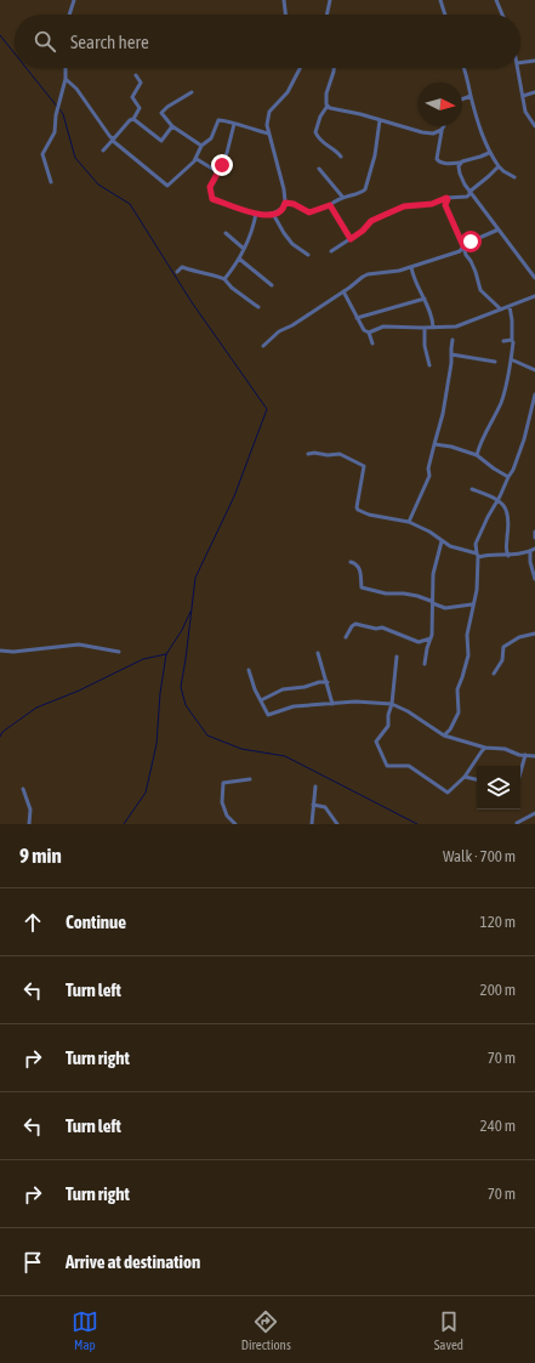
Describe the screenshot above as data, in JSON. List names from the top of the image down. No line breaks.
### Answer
{"north":"right","page":{"search":"Search here","heading":["9 min","Walk · 700 m"],"list":[["Continue","120 m"],["Turn left","200 m"],["Turn right","70 m"],["Turn left","240 m"],["Turn right","70 m"],"Arrive at destination"],"nav":["Map","Directions","Saved"]}}
